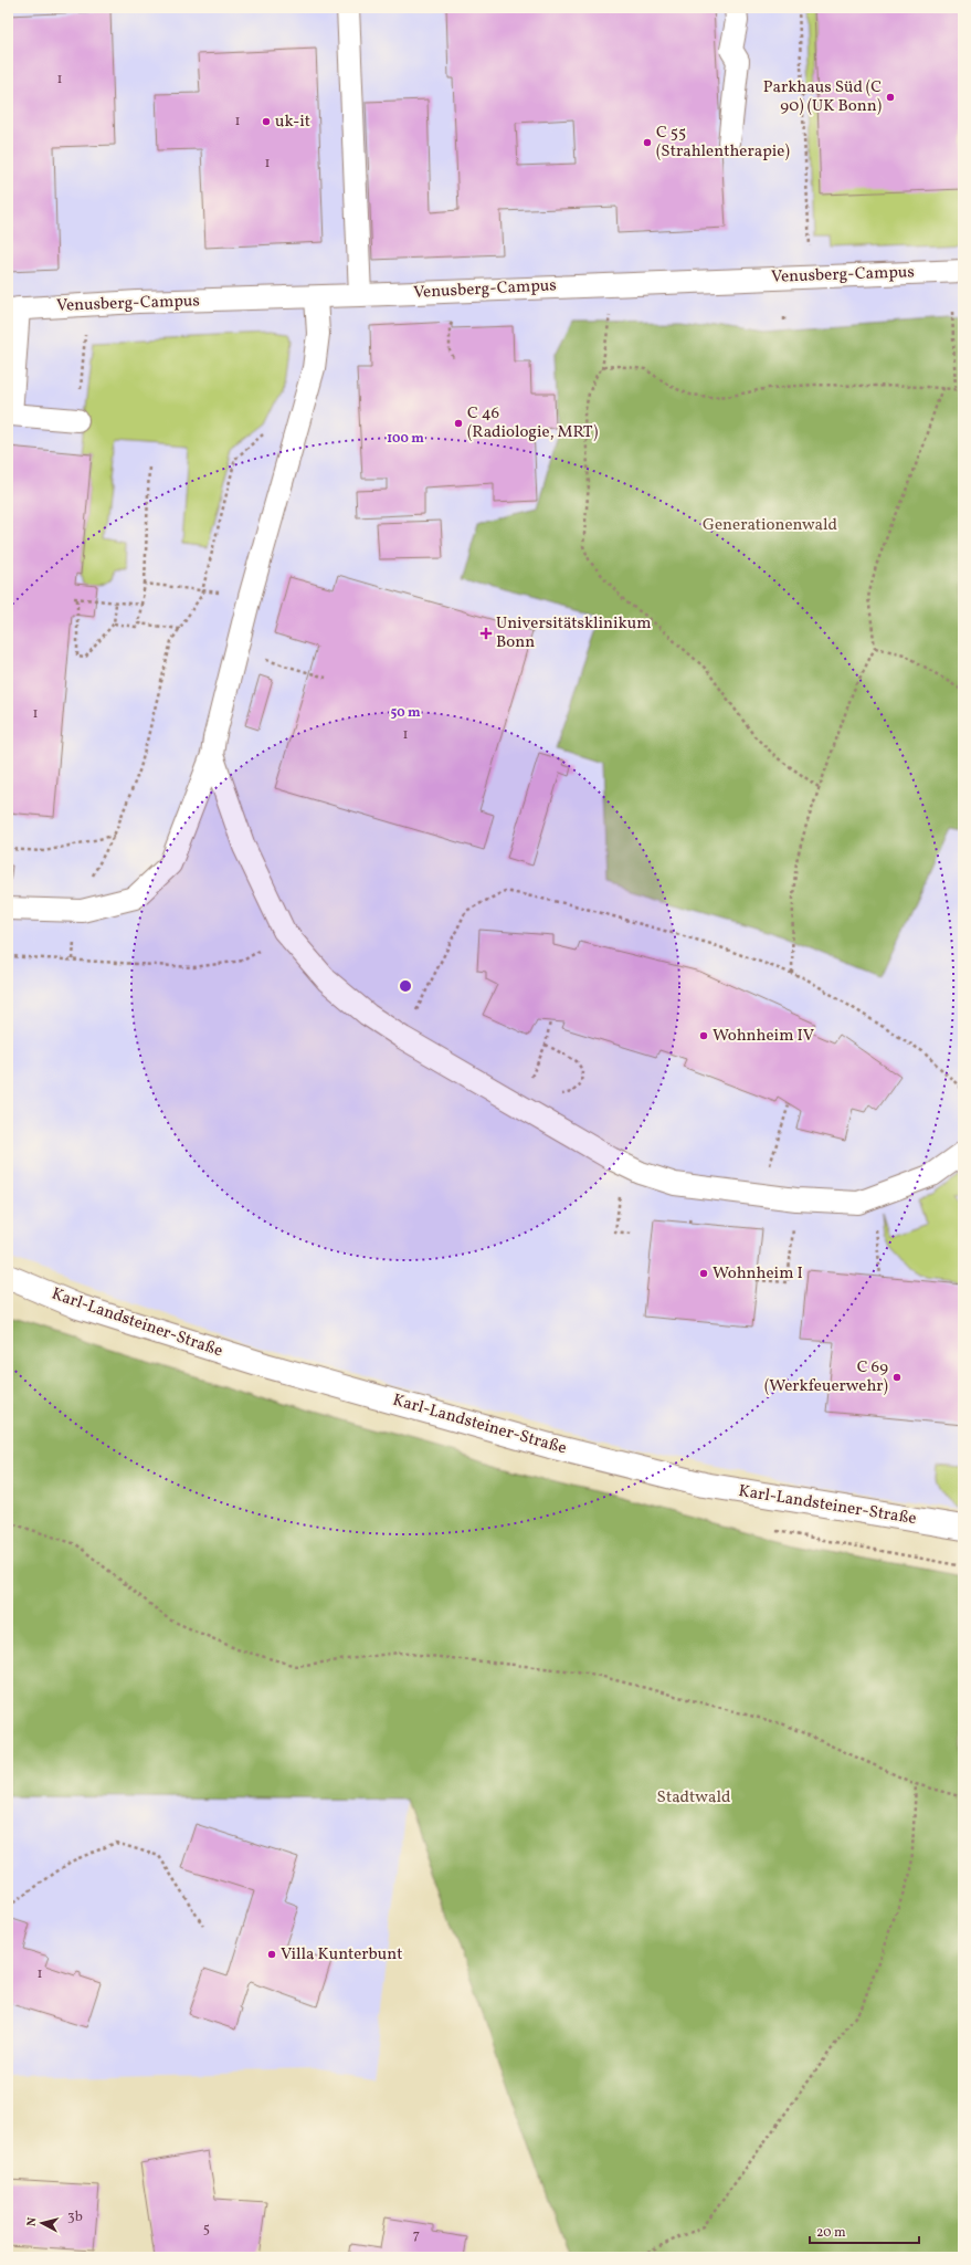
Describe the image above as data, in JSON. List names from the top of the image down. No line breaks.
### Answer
{"streets":{"street":["Karl-Landsteiner-Straße"],"lane":["Venusberg-Campus"]},"parks":["Generationenwald","Stadtwald"],"places":{"other":["Parkhaus Süd (C 90) (UK Bonn)","uk-it","C 55 (Strahlentherapie)","C 46 (Radiologie, MRT)","Wohnheim IV","Wohnheim I","C 69 (Werkfeuerwehr)","Villa Kunterbunt"],"health":["Universitätsklinikum Bonn"]},"house_numbers":["1","1","1","1","1","1","3b","5","7"],"scale_bar":"20 m","north":"left","rings":["100 m","50 m"]}
